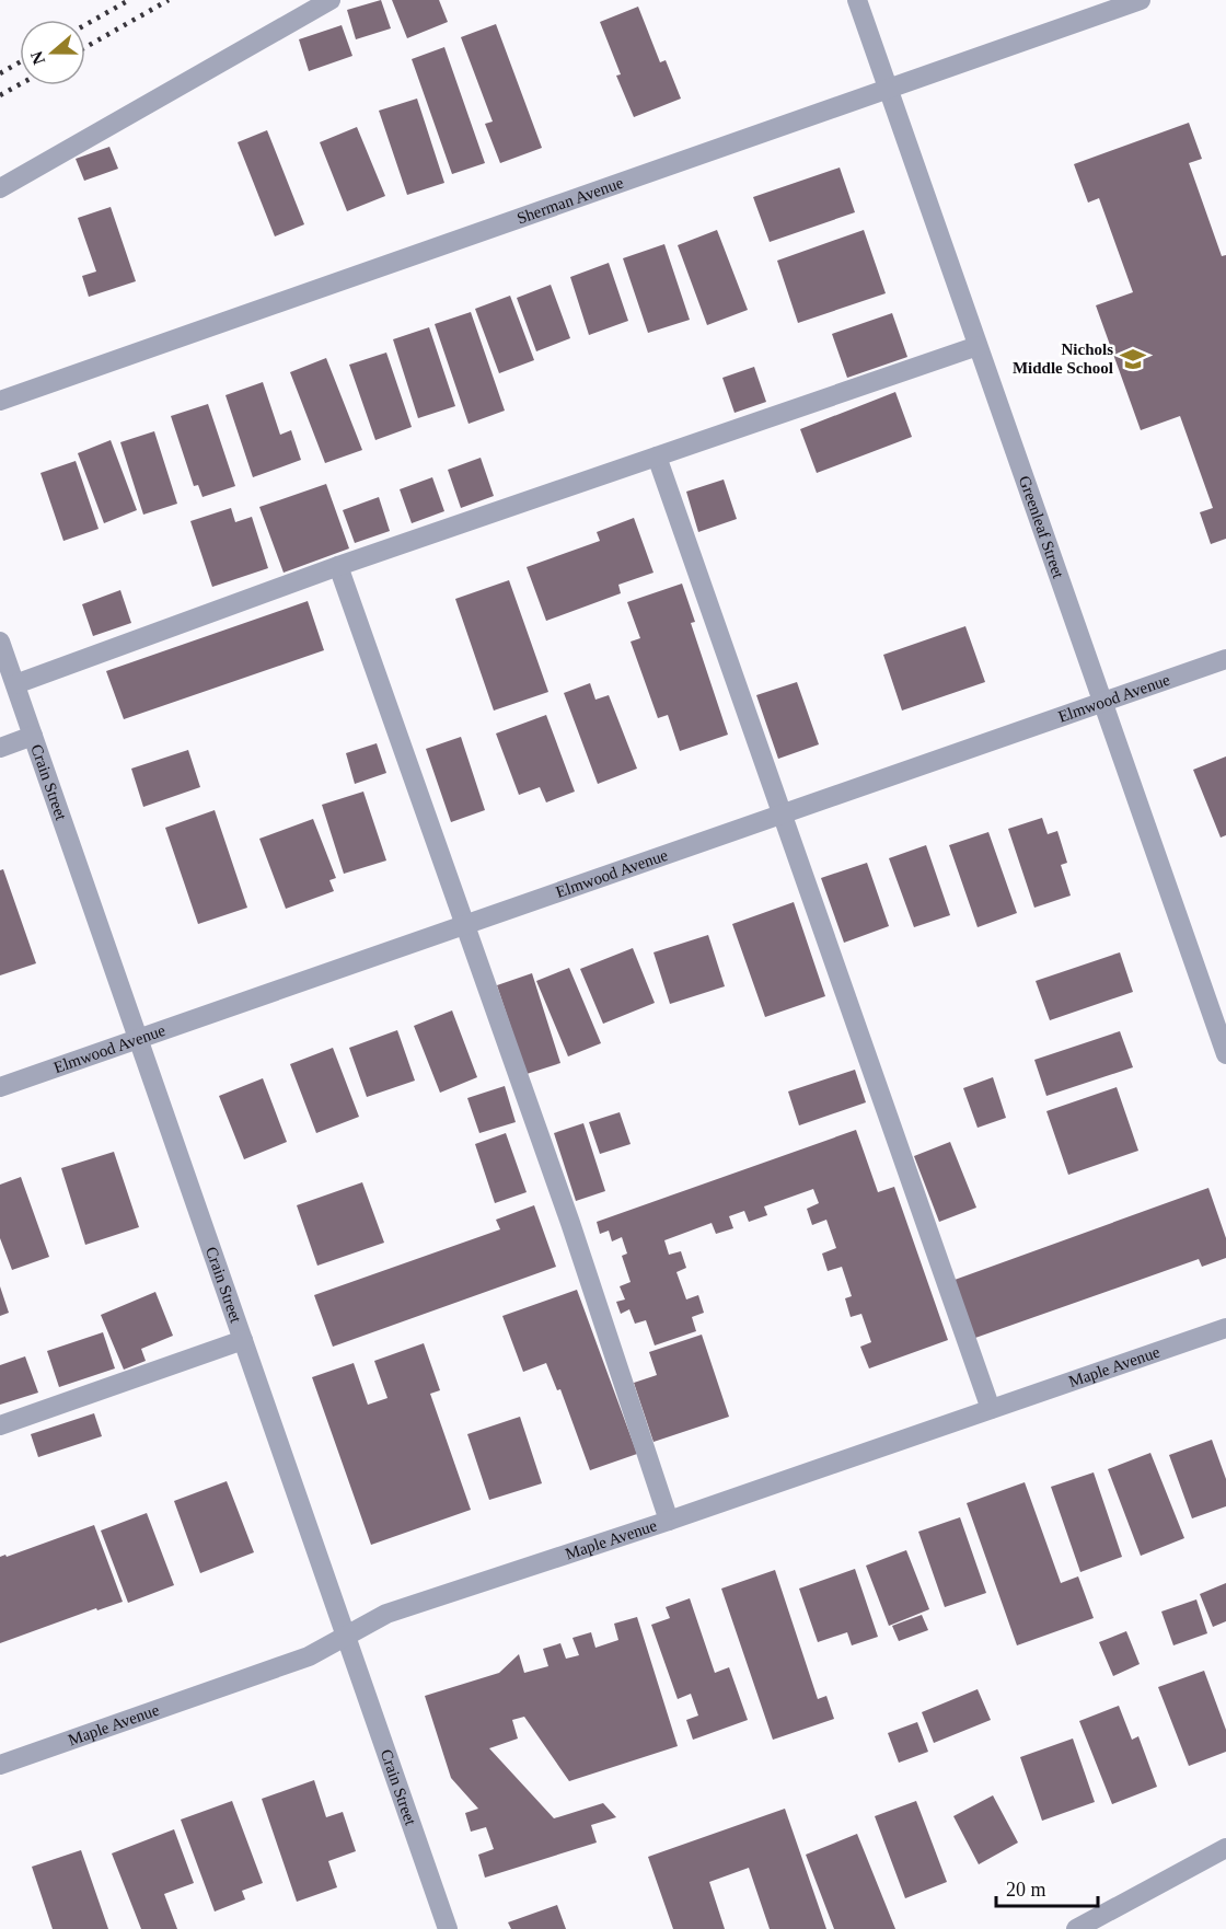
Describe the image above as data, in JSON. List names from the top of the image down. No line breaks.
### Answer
{"streets":{"street":["Sherman Avenue","Greenleaf Street","Elmwood Avenue","Crain Street","Maple Avenue"]},"crossings":[["Sherman Avenue","Greenleaf Street"],["Greenleaf Street","Elmwood Avenue"],["Elmwood Avenue","Crain Street"],["Crain Street","Maple Avenue"]],"places":{"school or university":["Nichols Middle School"]},"scale_bar":"20 m","north":"left"}
